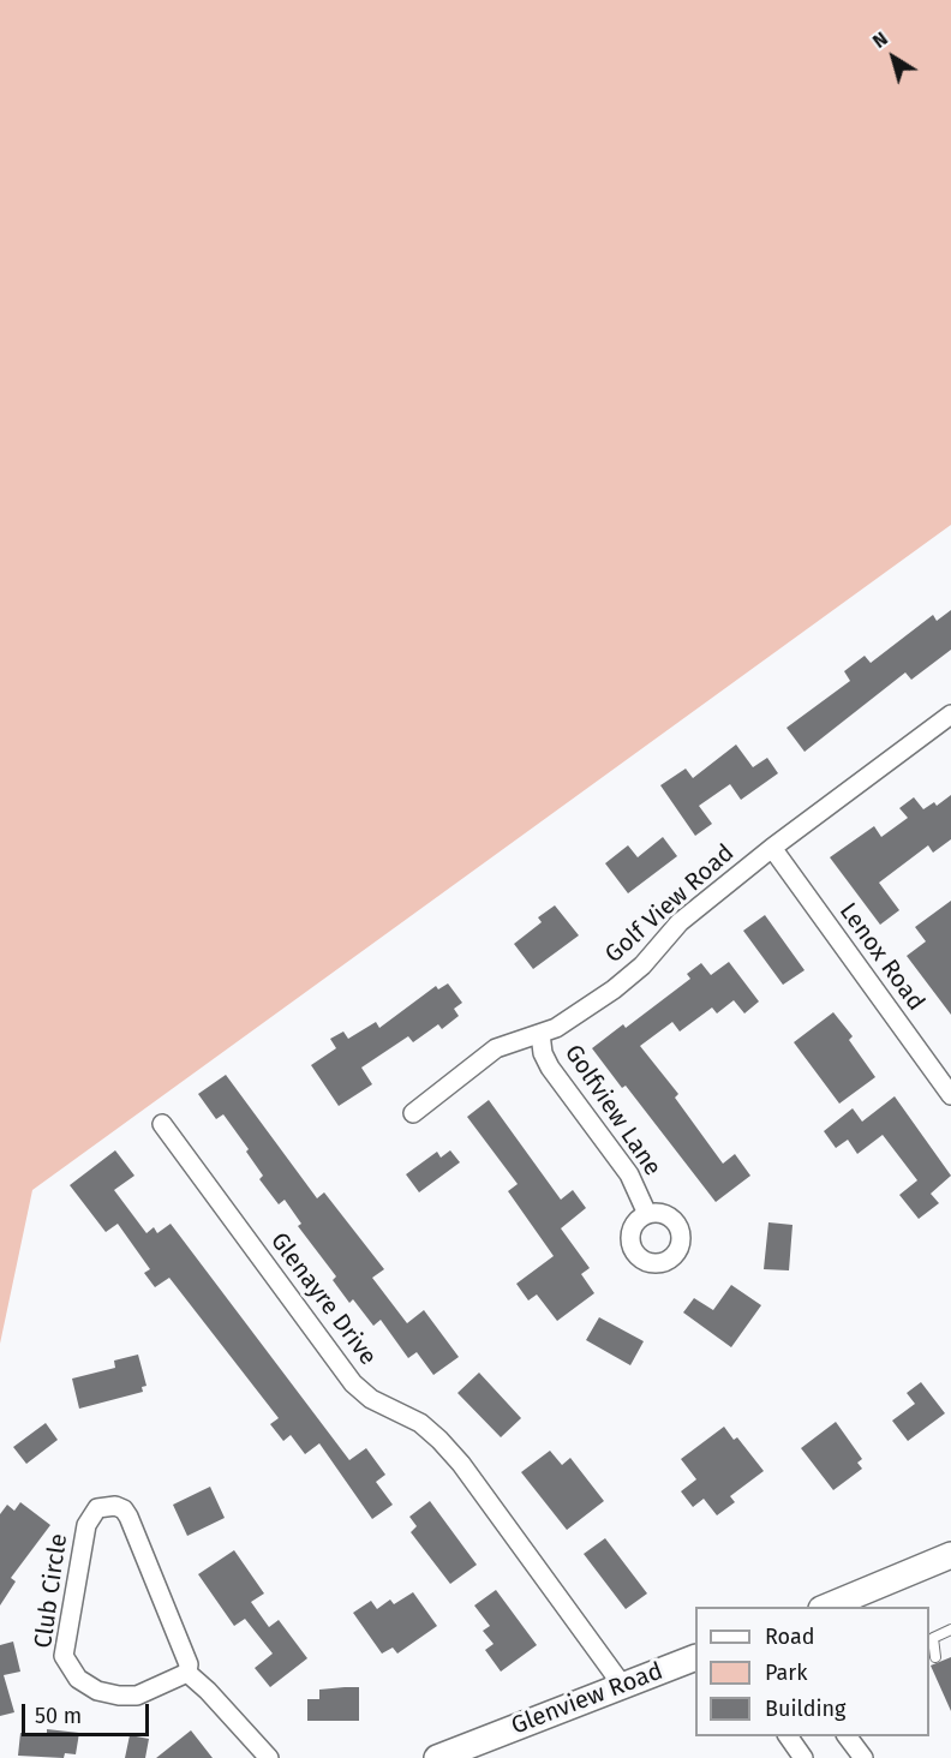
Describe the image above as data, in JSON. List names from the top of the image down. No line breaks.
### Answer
{"streets":{"main road":["Glenview Road"],"street":["Golf View Road","Lenox Road","Golfview Lane","Glenayre Drive","Club Circle"]},"crossings":[["Golf View Road","Lenox Road"],["Golf View Road","Golfview Lane"],["Glenayre Drive","Glenview Road"]],"legend":["Road","Park","Building"],"scale_bar":"50 m","north":"top left"}
